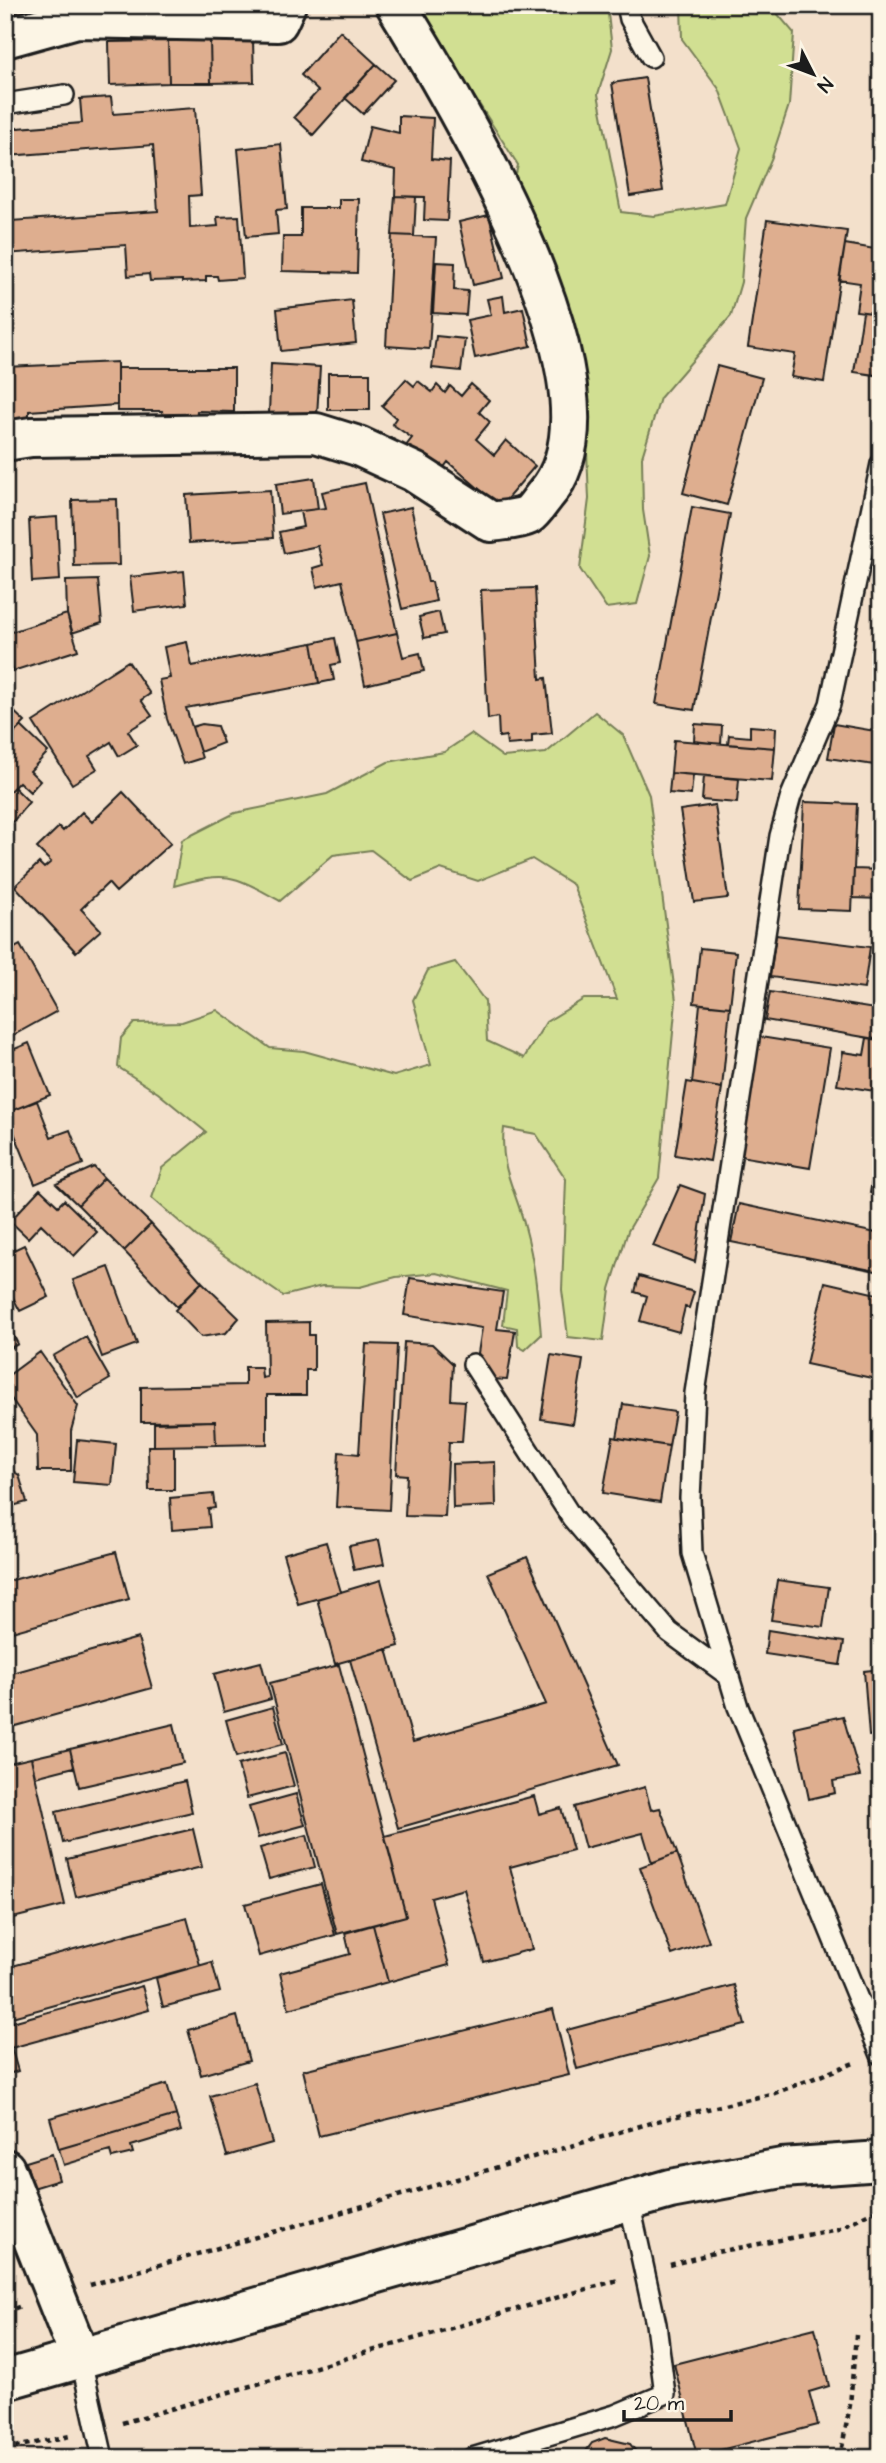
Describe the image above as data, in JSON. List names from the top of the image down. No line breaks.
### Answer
{"scale_bar":"20 m","north":"bottom right"}
